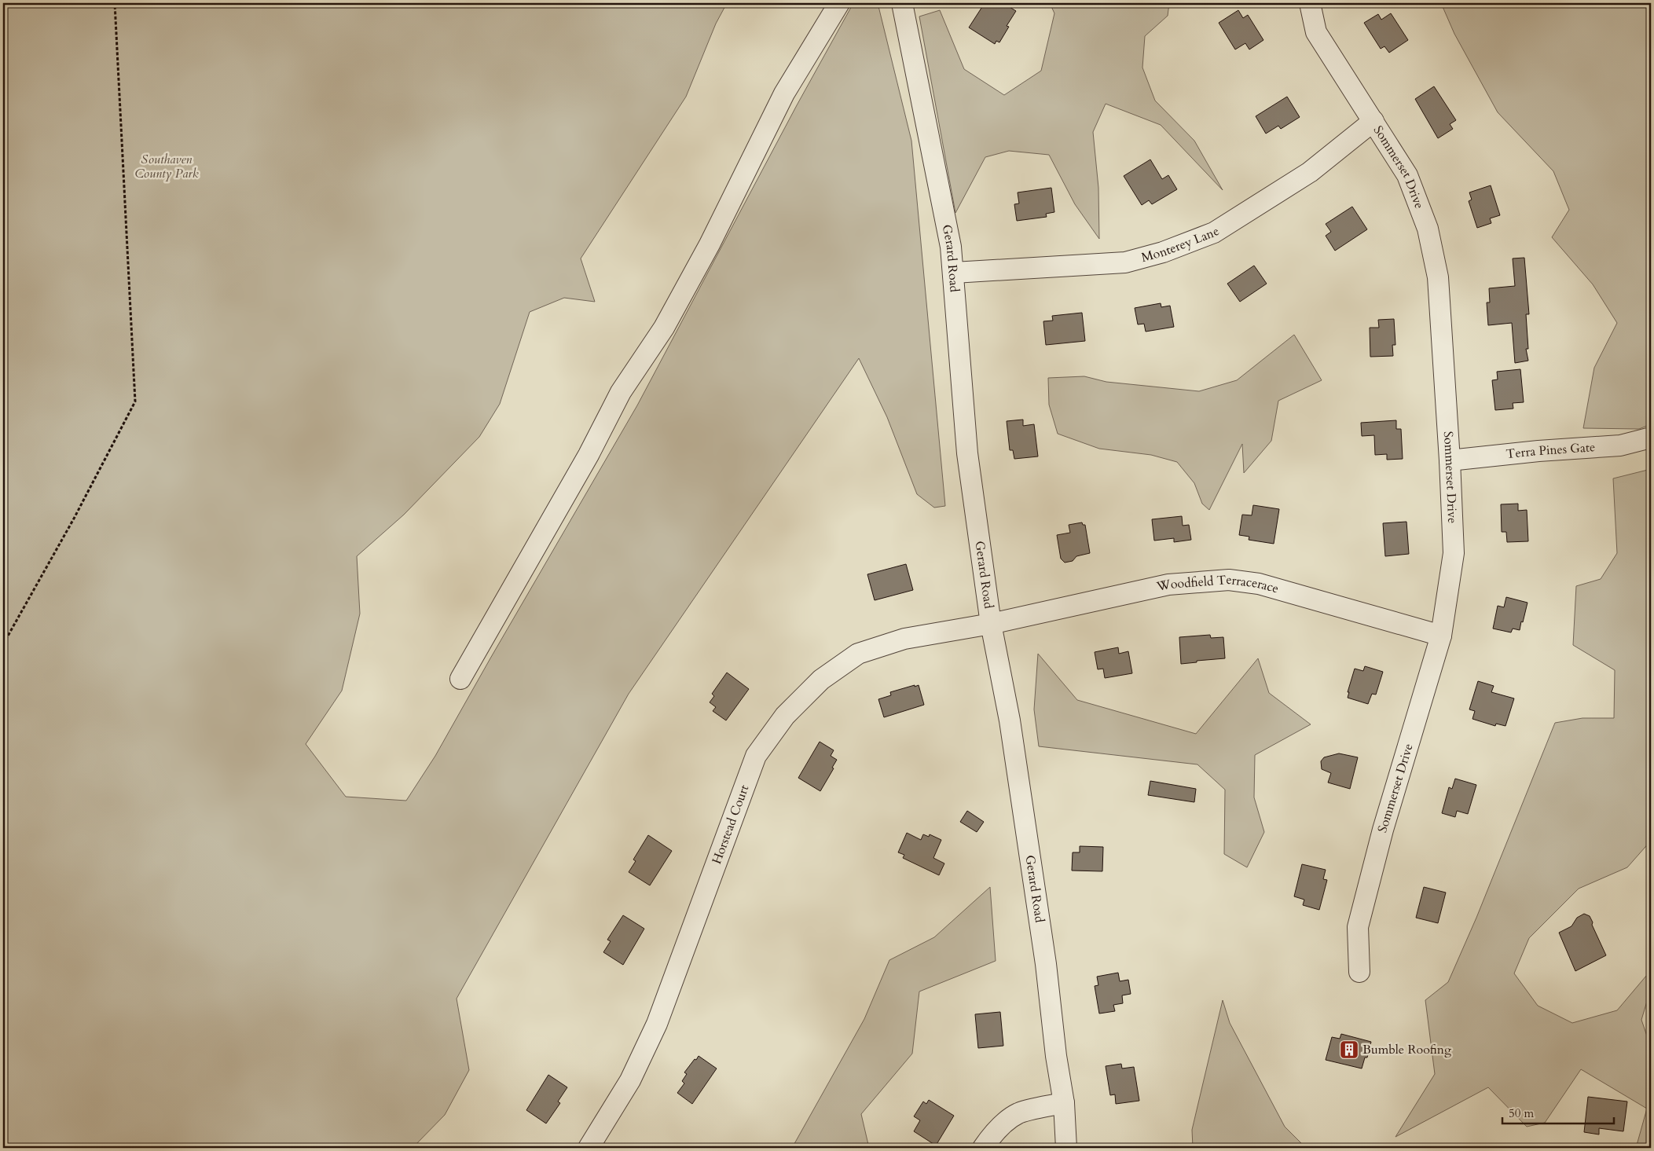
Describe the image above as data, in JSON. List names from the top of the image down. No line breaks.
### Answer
{"streets":{"street":["Sommerset Drive","Monterey Lane","Gerard Road","Terra Pines Gate","Woodfield Terracerace","Horstead Court"]},"crossings":[["Sommerset Drive","Monterey Lane"],["Sommerset Drive","Terra Pines Gate"],["Sommerset Drive","Woodfield Terracerace"],["Monterey Lane","Gerard Road"],["Gerard Road","Woodfield Terracerace"],["Gerard Road","Horstead Court"],["Woodfield Terracerace","Horstead Court"]],"parks":["Southaven County Park"],"places":{"building":["Bumble Roofing"]},"scale_bar":"50 m"}
